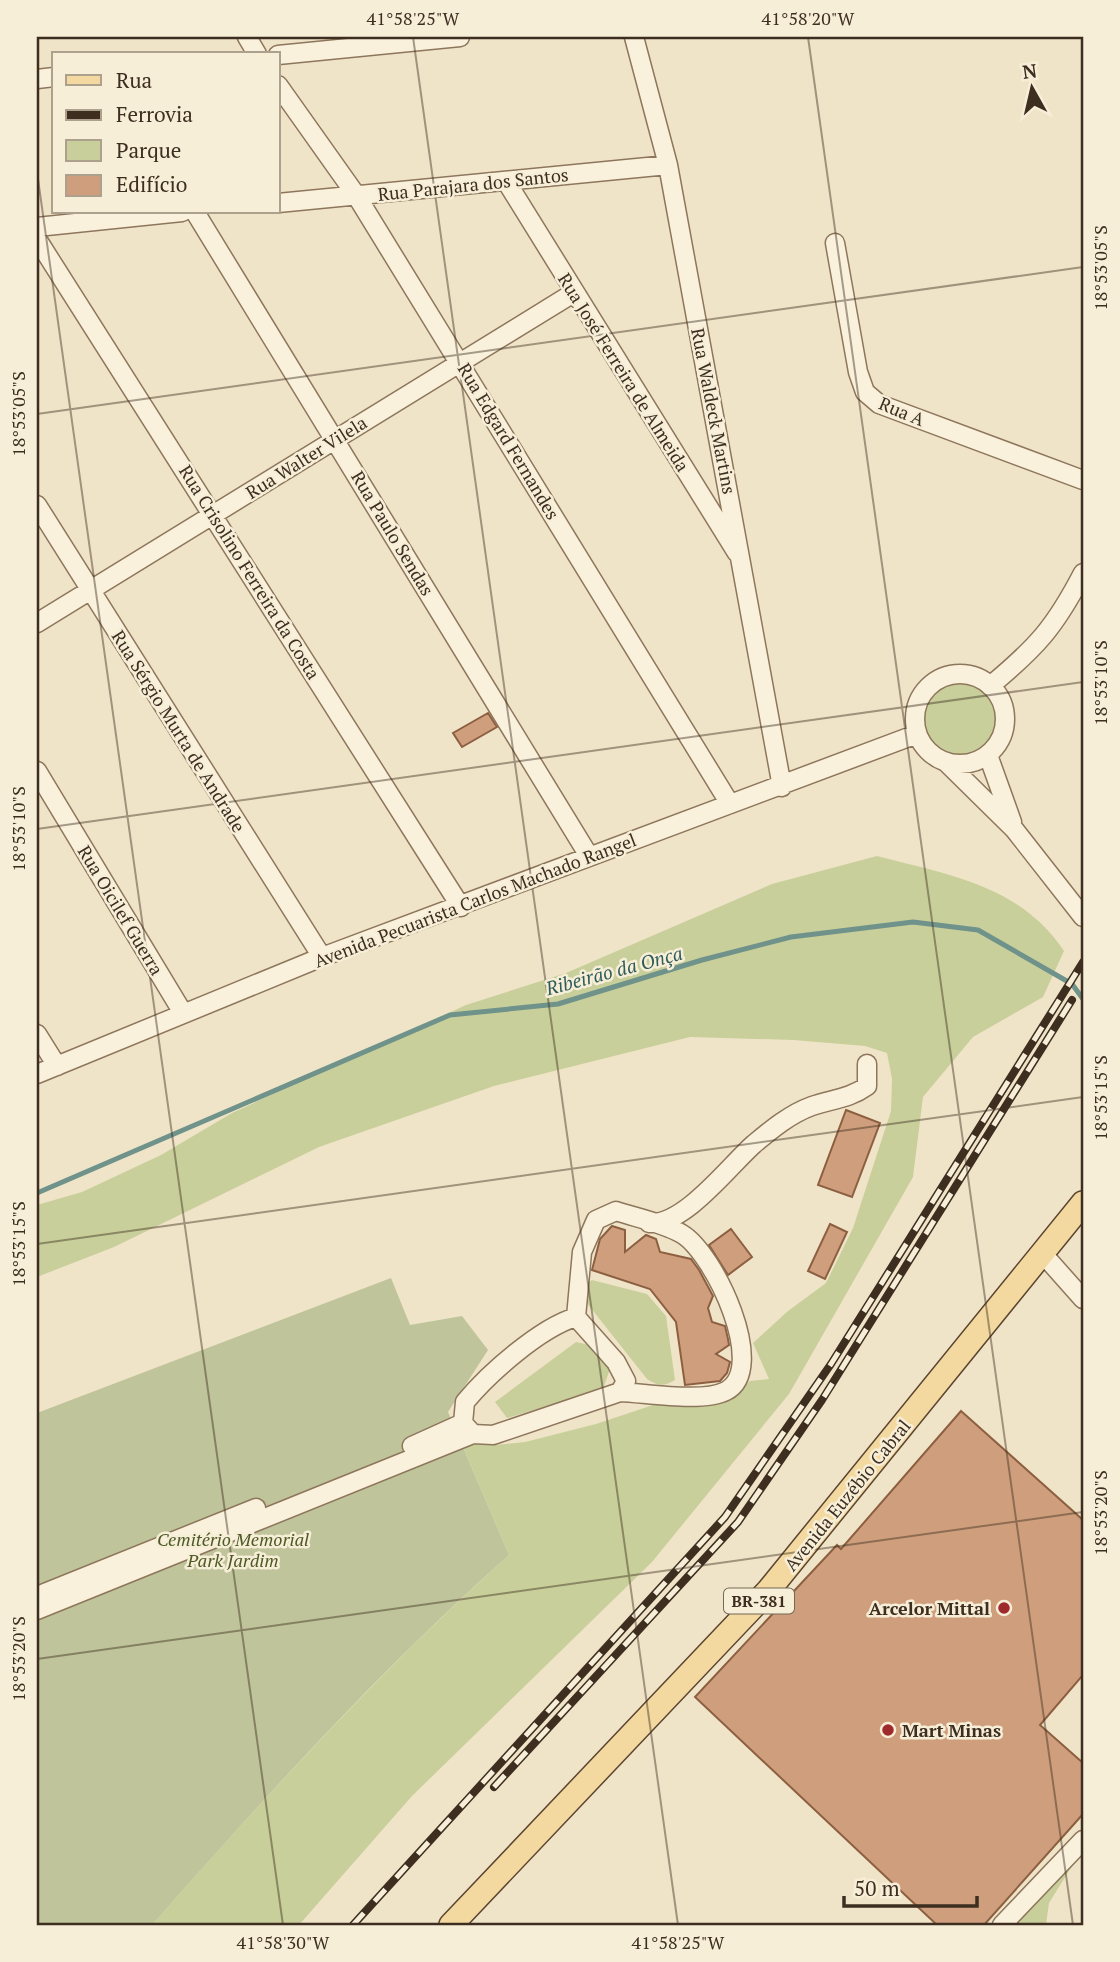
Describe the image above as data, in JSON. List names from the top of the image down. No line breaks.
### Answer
{"streets":{"main road":["Avenida Euzébio Cabral","BR-381"],"street":["Rua Parajara dos Santos","Rua José Ferreira de Almeida","Rua Waldeck Martins","Rua A","Rua Edgard Fernandes","Rua Walter Vilela","Rua Paulo Sendas","Rua Crisolino Ferreira da Costa","Rua Sérgio Murta de Andrade","Avenida Pecuarista Carlos Machado Rangel","Rua Oicilef Guerra"]},"crossings":[["Rua Parajara dos Santos","Rua José Ferreira de Almeida"],["Rua Parajara dos Santos","Rua Waldeck Martins"],["Rua Parajara dos Santos","Rua Edgard Fernandes"],["Rua José Ferreira de Almeida","Rua Waldeck Martins"],["Rua José Ferreira de Almeida","Rua Walter Vilela"],["Rua Waldeck Martins","Avenida Pecuarista Carlos Machado Rangel"],["Rua Edgard Fernandes","Rua Walter Vilela"],["Rua Edgard Fernandes","Avenida Pecuarista Carlos Machado Rangel"],["Rua Walter Vilela","Rua Paulo Sendas"],["Rua Walter Vilela","Rua Crisolino Ferreira da Costa"],["Rua Walter Vilela","Rua Sérgio Murta de Andrade"],["Rua Paulo Sendas","Avenida Pecuarista Carlos Machado Rangel"],["Rua Crisolino Ferreira da Costa","Avenida Pecuarista Carlos Machado Rangel"],["Rua Sérgio Murta de Andrade","Avenida Pecuarista Carlos Machado Rangel"],["Avenida Pecuarista Carlos Machado Rangel","Rua Oicilef Guerra"]],"water":["Ribeirão da Onça"],"parks":["Cemitério Memorial Park Jardim"],"places":["Arcelor Mittal","Mart Minas"],"legend":["Rua","Ferrovia","Parque","Edifício"],"scale_bar":"50 m","north":"top","coordinates":["41°58'25\"W","41°58'20\"W","18°53'05\"S","18°53'10\"S","18°53'15\"S","18°53'20\"S","41°58'30\"W"]}
